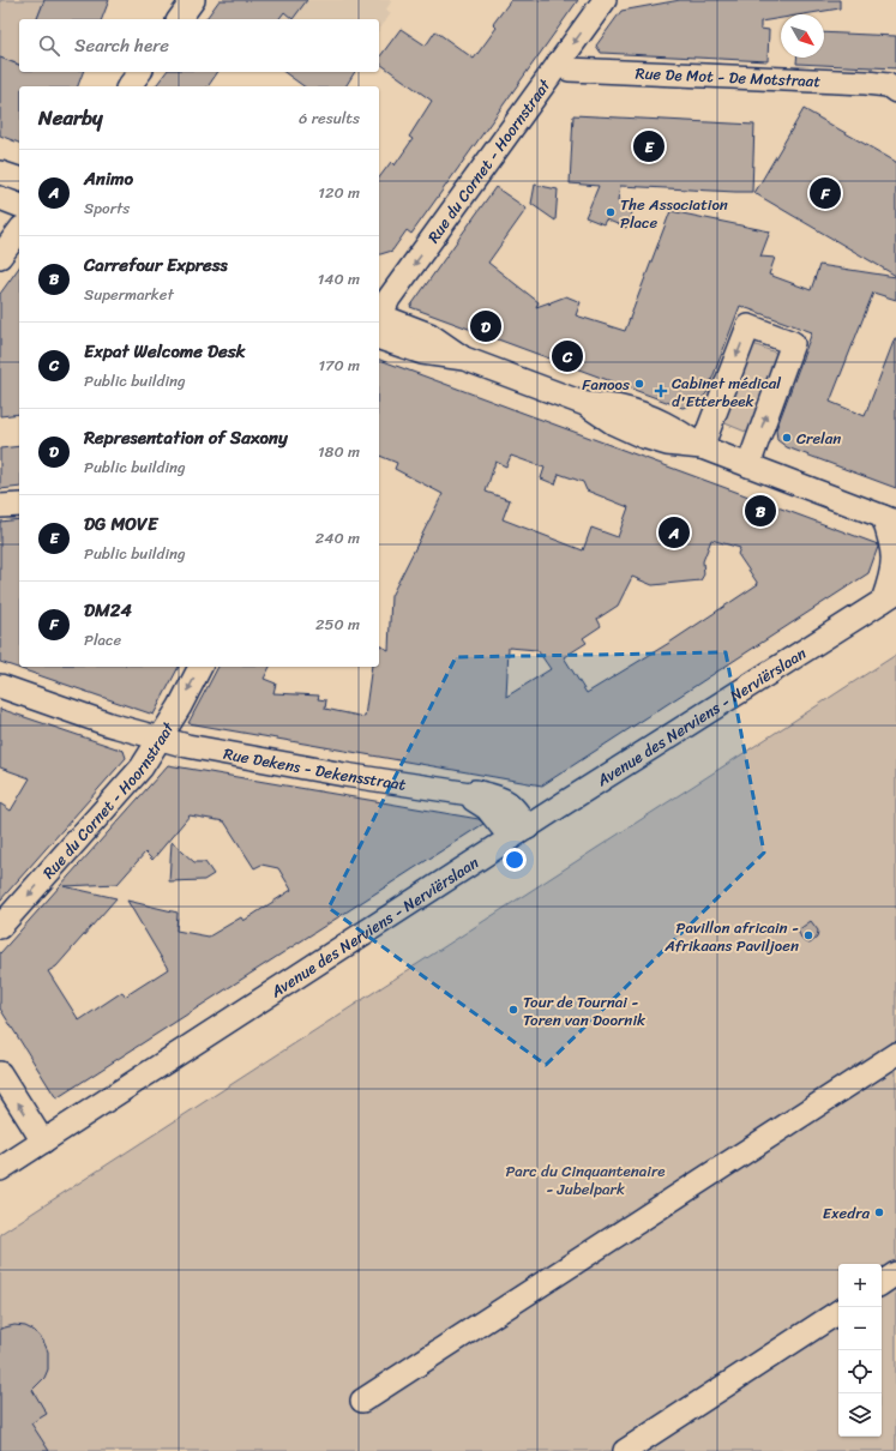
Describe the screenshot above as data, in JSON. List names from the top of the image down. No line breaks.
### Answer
{"streets":{"street":["Rue De Mot - De Motstraat","Rue du Cornet - Hoornstraat","Avenue des Nerviens - Nerviërslaan","Rue Dekens - Dekensstraat"]},"crossings":[["Rue De Mot - De Motstraat","Rue du Cornet - Hoornstraat"],["Rue du Cornet - Hoornstraat","Rue Dekens - Dekensstraat"],["Avenue des Nerviens - Nerviërslaan","Rue Dekens - Dekensstraat"]],"one_way":["Rue du Cornet - Hoornstraat"],"parks":["Parc du Cinquantenaire - Jubelpark"],"places":{"other":["The Association Place","Fanoos","Crelan","Pavillon africain - Afrikaans Paviljoen","Tour de Tournai - Toren van Doornik","Exedra"],"health":["Cabinet médical d'Etterbeek"]},"north":"bottom right","page":{"search":"Search here","heading":["Nearby","6 results"],"pins":["E","F","D","C","B","A"],"list":[{"mark":"A","name":"Animo","note":"Sports","value":"120 m"},{"mark":"B","name":"Carrefour Express","note":"Supermarket","value":"140 m"},{"mark":"C","name":"Expat Welcome Desk","note":"Public building","value":"170 m"},{"mark":"D","name":"Representation of Saxony","note":"Public building","value":"180 m"},{"mark":"E","name":"DG MOVE","note":"Public building","value":"240 m"},{"mark":"F","name":"DM24","note":"Place","value":"250 m"}],"map_buttons":["+","−"]}}
